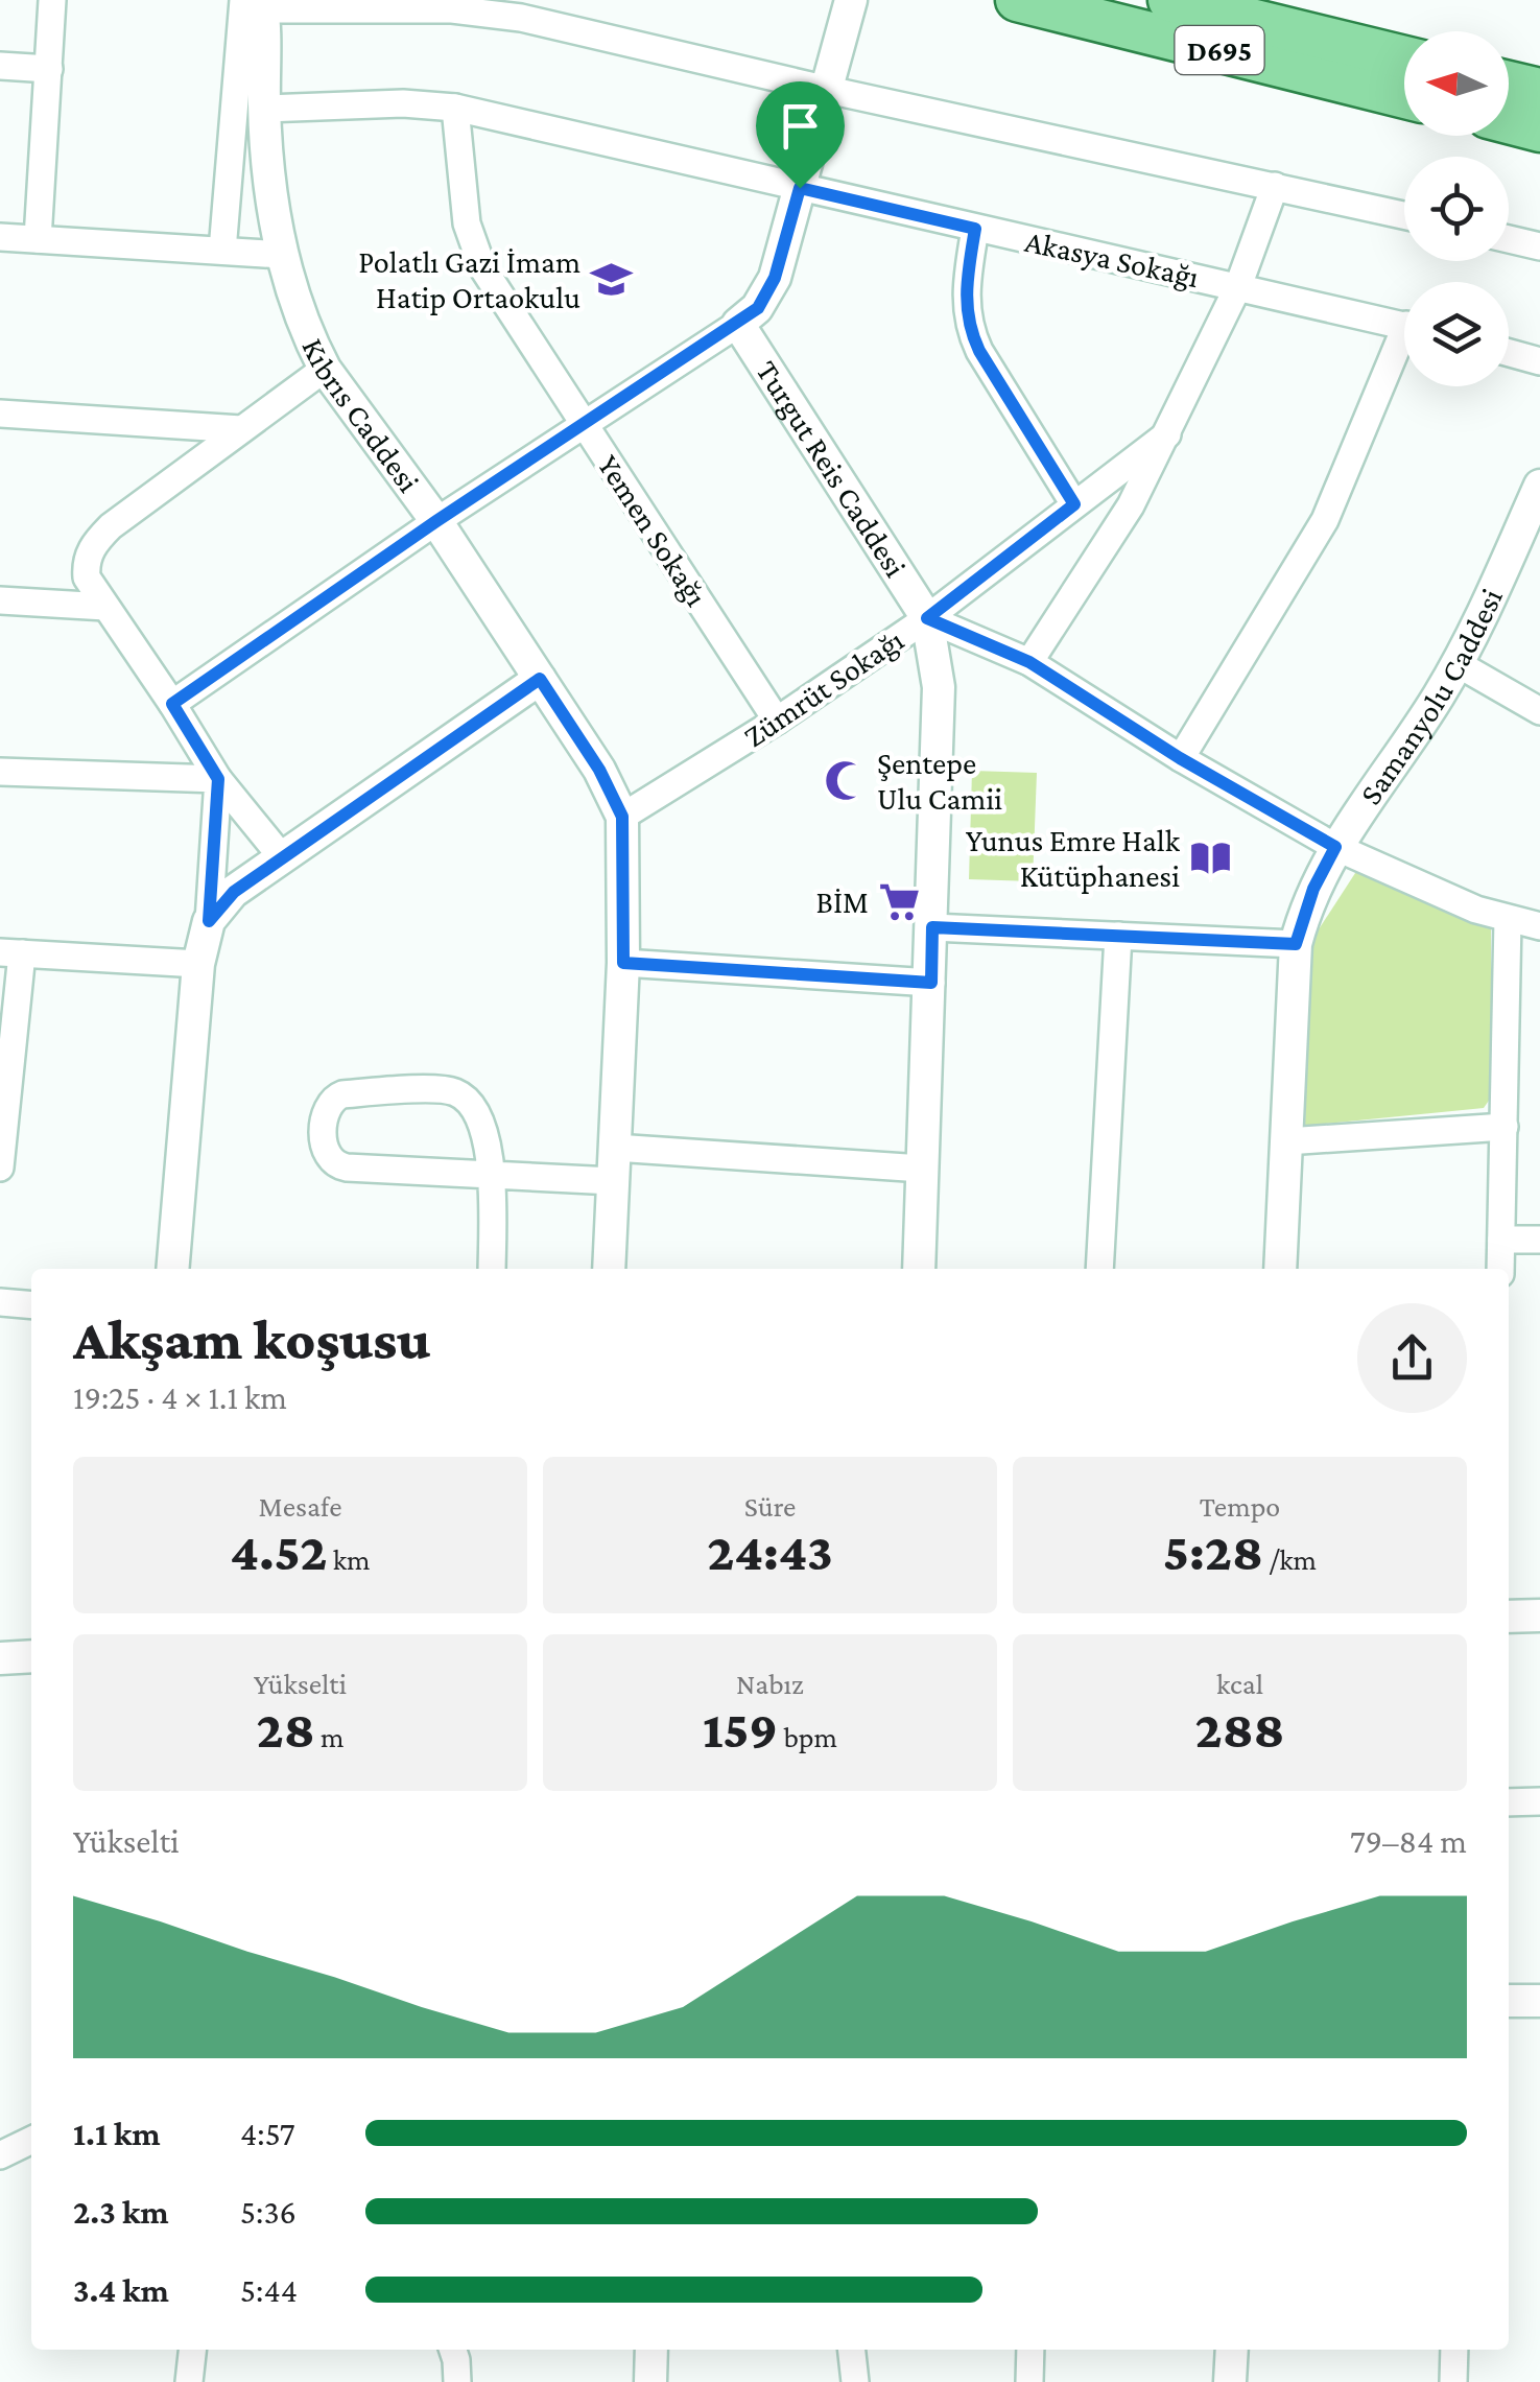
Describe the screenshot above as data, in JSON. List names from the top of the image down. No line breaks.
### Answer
{"streets":{"main road":["D695"],"street":["Akasya Sokağı","Kıbrıs Caddesi","Turgut Reis Caddesi","Yemen Sokağı","Zümrüt Sokağı","Samanyolu Caddesi"]},"crossings":[["Akasya Sokağı","Kıbrıs Caddesi"],["Akasya Sokağı","Yemen Sokağı"],["Kıbrıs Caddesi","Zümrüt Sokağı"],["Turgut Reis Caddesi","Zümrüt Sokağı"],["Yemen Sokağı","Zümrüt Sokağı"]],"places":{"school or university":["Polatlı Gazi İmam Hatip Ortaokulu"],"mosque":["Şentepe Ulu Camii"],"library":["Yunus Emre Halk Kütüphanesi"],"supermarket":["BİM"]},"north":"left","page":{"heading":["Akşam koşusu","19:25 · 4 × 1.1 km"],"stats":[["Mesafe","4.52 km"],["Süre","24:43"],["Tempo","5:28 /km"],["Yükselti","28 m"],["Nabız","159 bpm"],["kcal","288"]],"chart":["Yükselti","79–84 m"],"list":[{"name":"1.1 km","note":"4:57"},{"name":"2.3 km","note":"5:36"},{"name":"3.4 km","note":"5:44"}]}}
